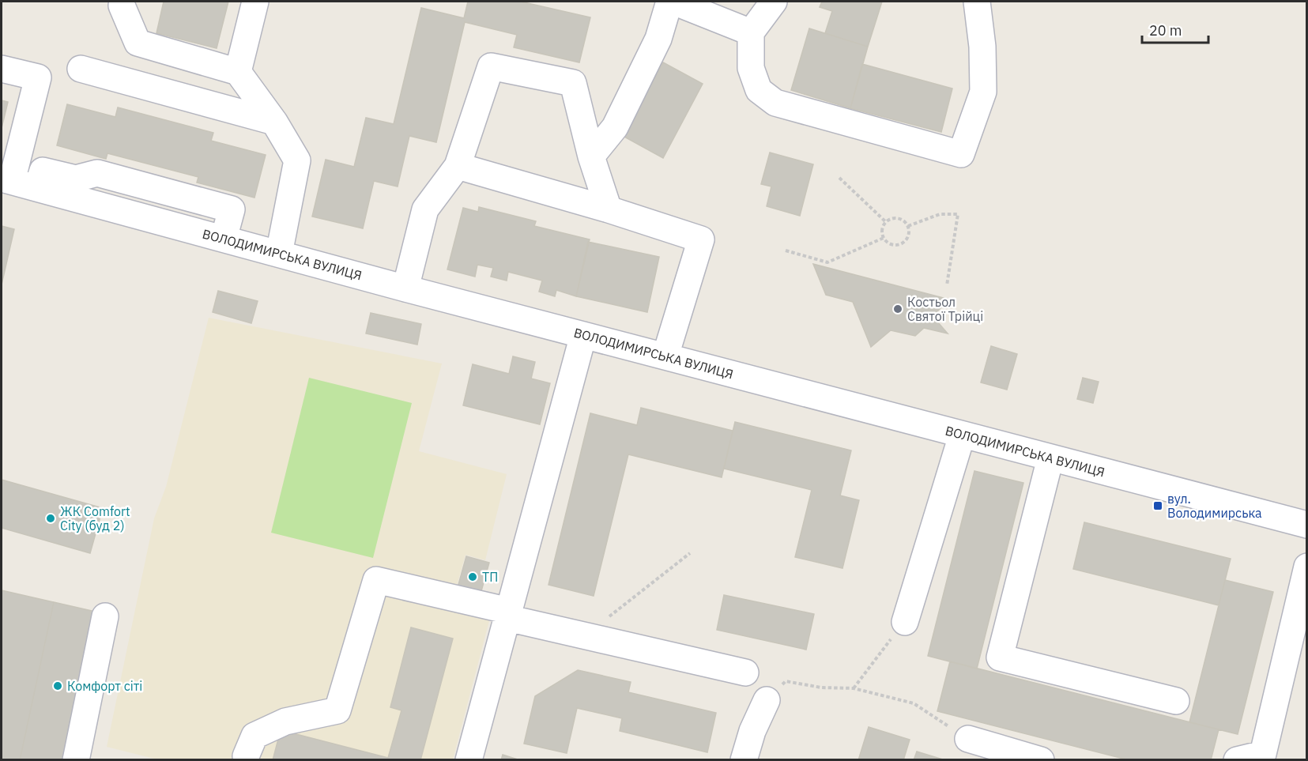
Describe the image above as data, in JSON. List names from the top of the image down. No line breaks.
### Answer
{"streets":{"street":["ВОЛОДИМИРСЬКА ВУЛИЦЯ"]},"places":{"other":["Костьол Святої Трійці","ЖК Comfort City (буд 2)","ТП","Комфорт сіті"],"transit":["вул. Володимирська"]},"scale_bar":"20 m"}
